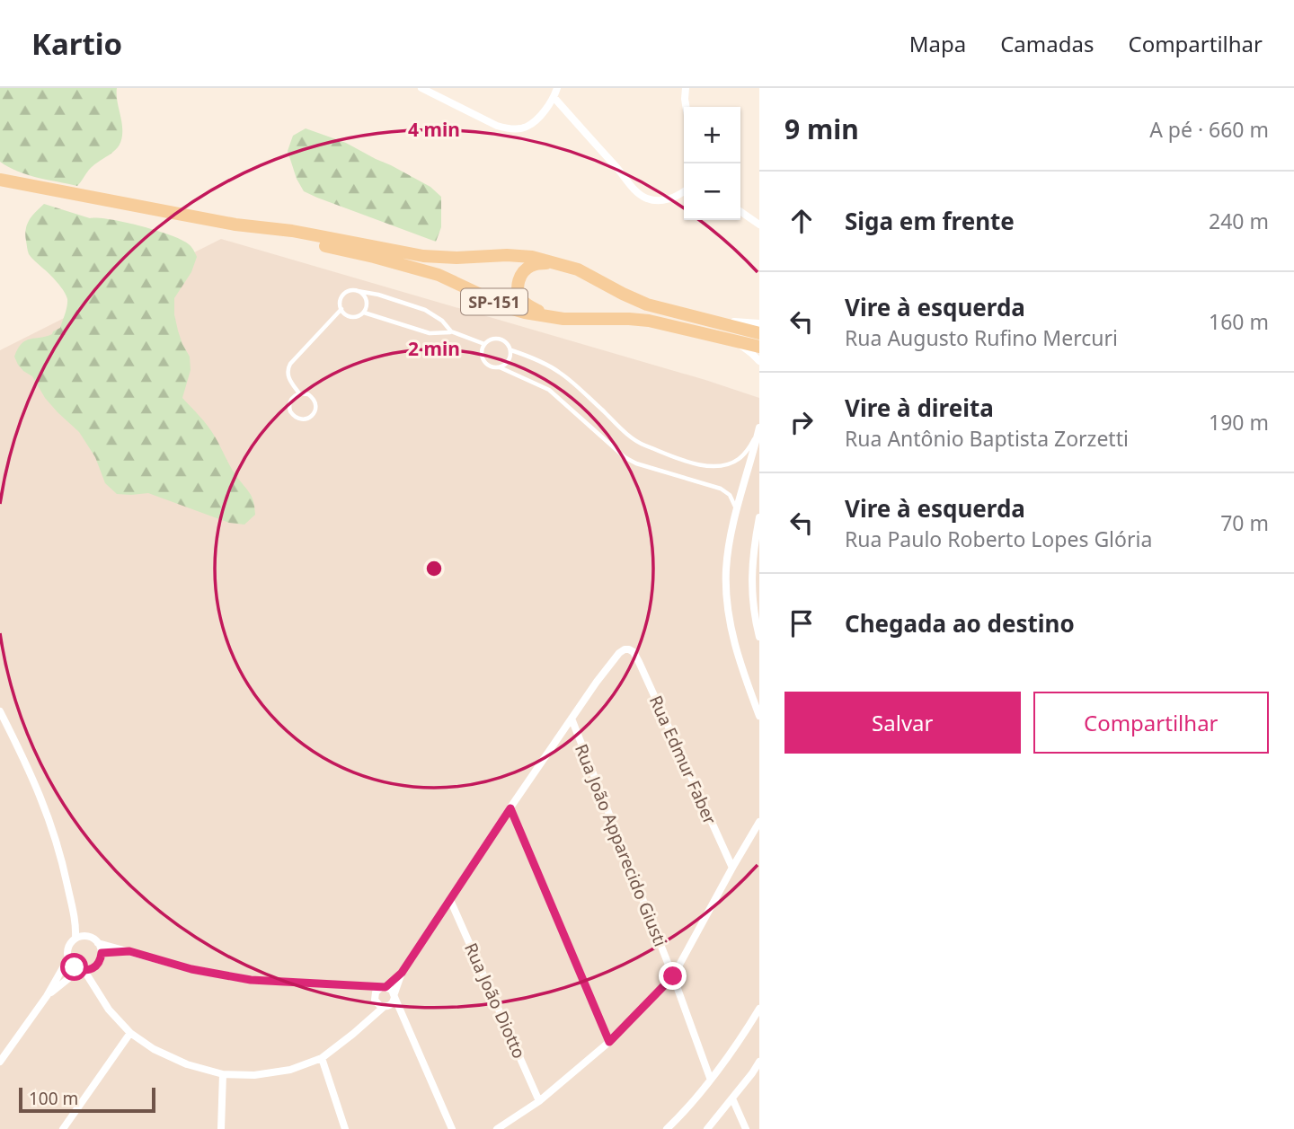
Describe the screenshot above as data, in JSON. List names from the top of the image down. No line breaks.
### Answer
{"streets":{"main road":["SP-151"],"street":["Rua Edmur Faber","Rua João Apparecido Giusti","Rua João Diotto"]},"crossings":[["Rua Edmur Faber","Rua João Apparecido Giusti"]],"scale_bar":"100 m","page":{"header":"Kartio","nav":["Mapa","Camadas","Compartilhar"],"heading":["9 min","A pé · 660 m"],"map_buttons":["+","−"],"list":[["Siga em frente","240 m"],["Vire à esquerda","Rua Augusto Rufino Mercuri","160 m"],["Vire à direita","Rua Antônio Baptista Zorzetti","190 m"],["Vire à esquerda","Rua Paulo Roberto Lopes Glória","70 m"],"Chegada ao destino"],"buttons":["Salvar","Compartilhar"],"scale":"100 m"},"rings":["4 min","2 min"]}
